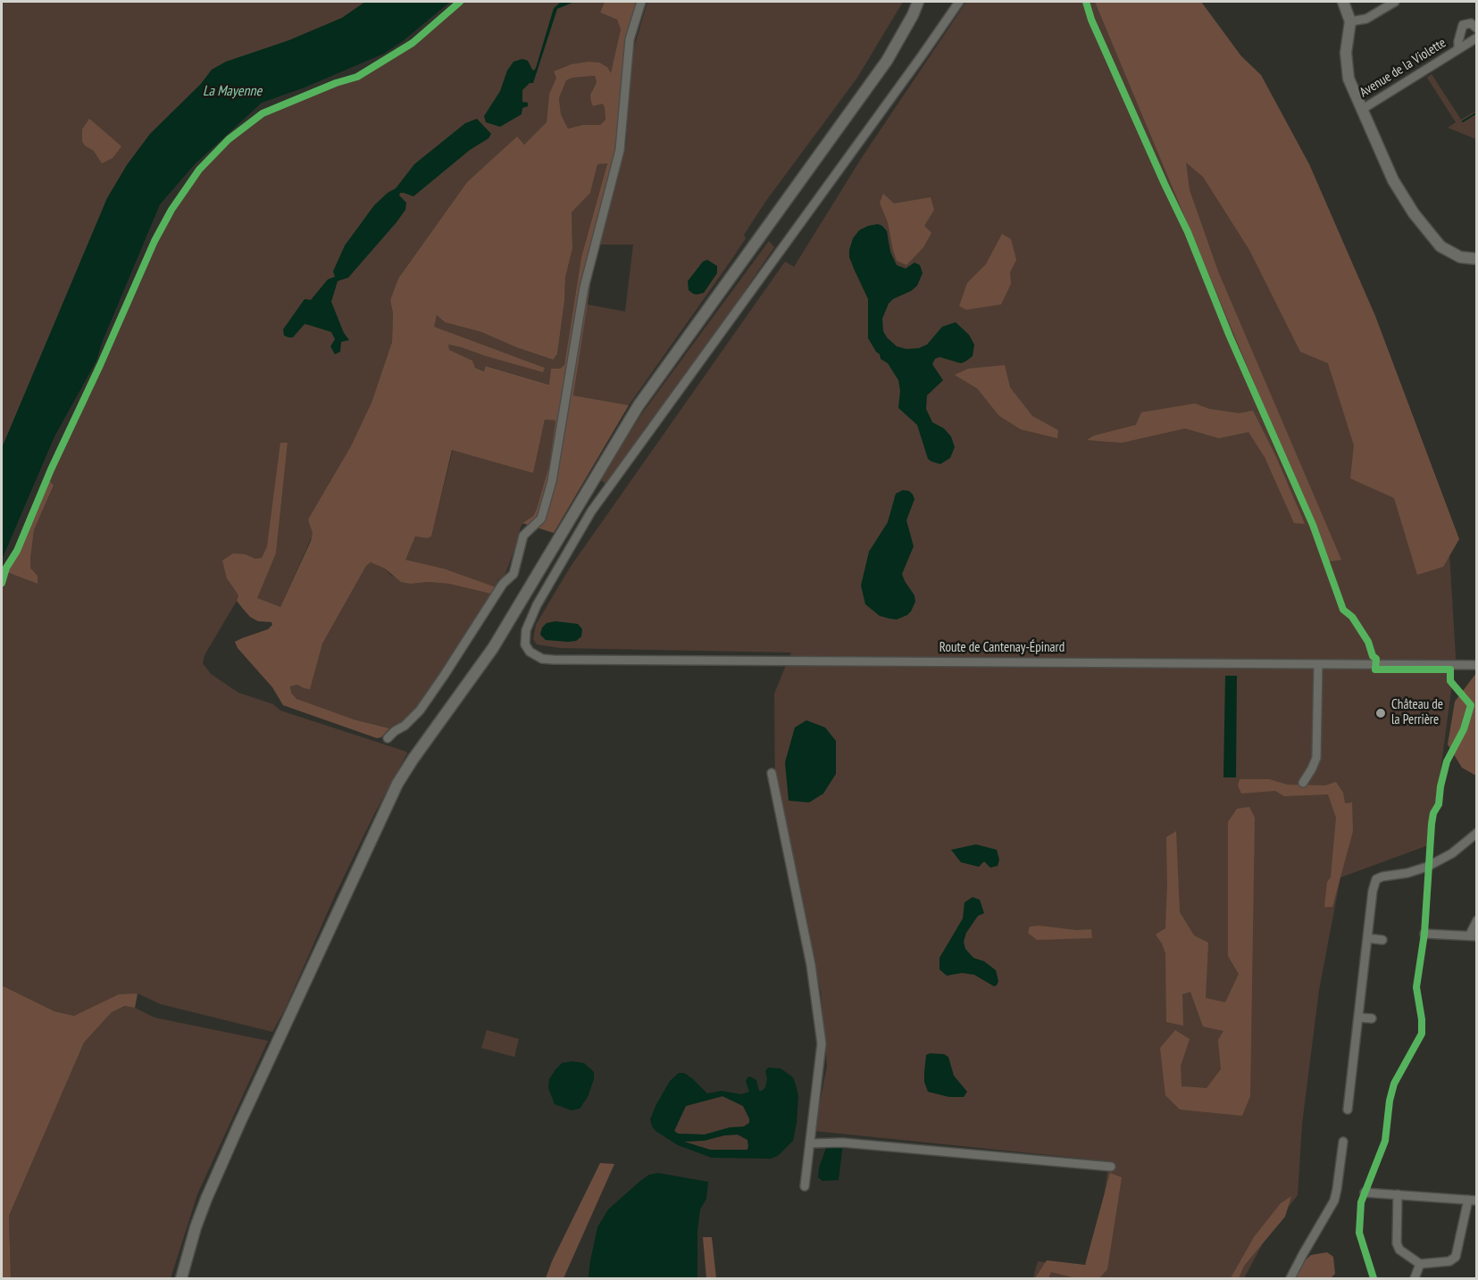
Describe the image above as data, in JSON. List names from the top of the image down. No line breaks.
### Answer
{"streets":{"main road":["Avenue de la Violette"],"street":["Route de Cantenay-Épinard"]},"water":["La Mayenne"],"places":["Château de la Perrière"]}
